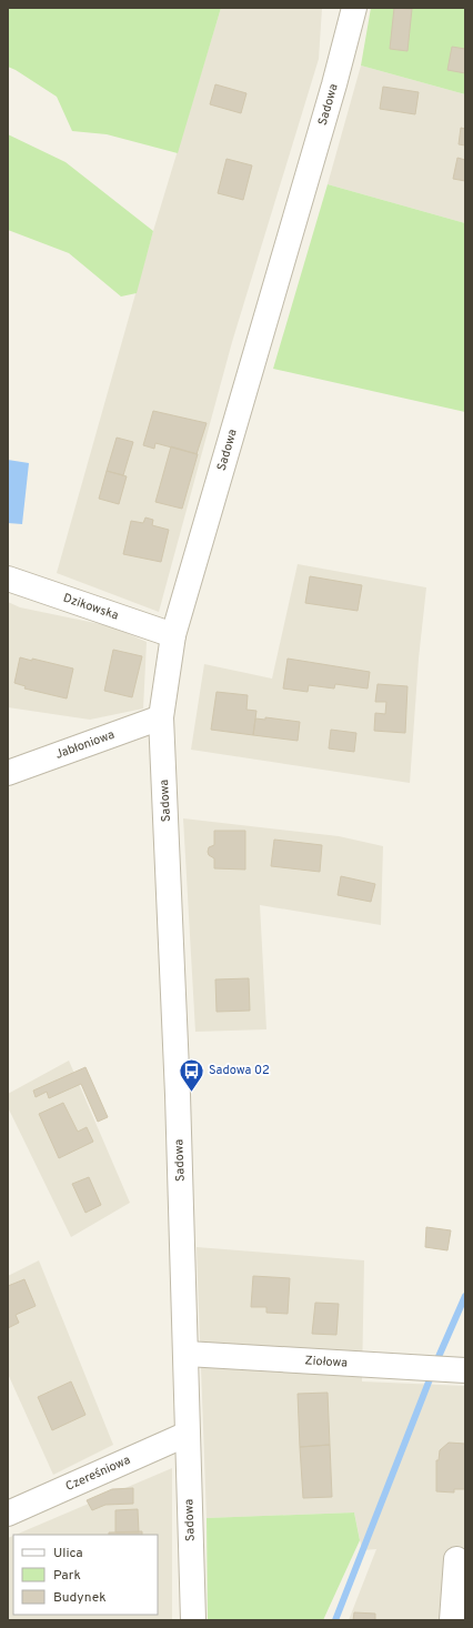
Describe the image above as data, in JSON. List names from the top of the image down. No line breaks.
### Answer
{"streets":{"street":["Sadowa","Dzikowska","Jabłoniowa","Ziołowa","Czereśniowa"]},"crossings":[["Sadowa","Dzikowska"],["Sadowa","Jabłoniowa"],["Sadowa","Ziołowa"],["Sadowa","Czereśniowa"]],"places":{"bus stop":["Sadowa 02"]},"legend":["Ulica","Park","Budynek"]}
